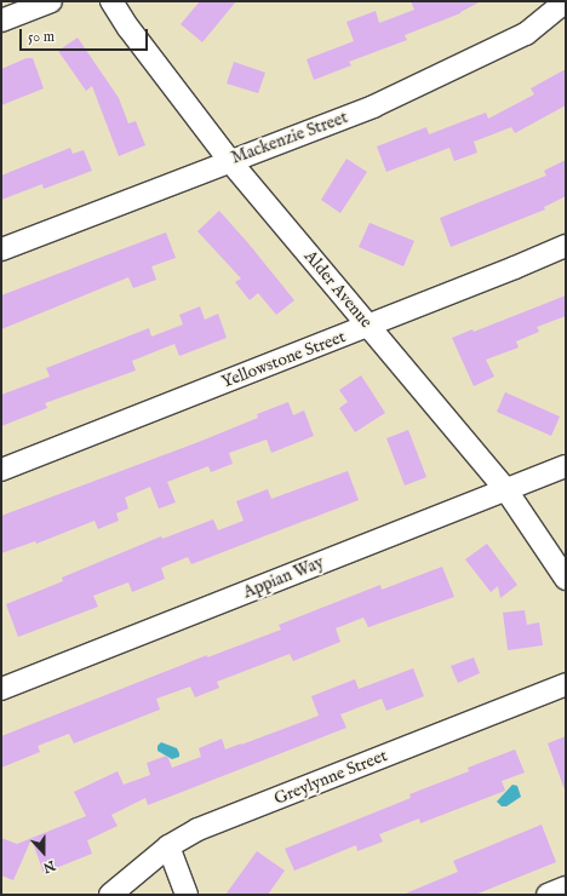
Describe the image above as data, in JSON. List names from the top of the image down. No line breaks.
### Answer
{"streets":{"street":["Mackenzie Street","Alder Avenue","Yellowstone Street","Appian Way","Greylynne Street"]},"crossings":[["Mackenzie Street","Alder Avenue"],["Alder Avenue","Yellowstone Street"],["Alder Avenue","Appian Way"]],"scale_bar":"50 m","north":"bottom"}
